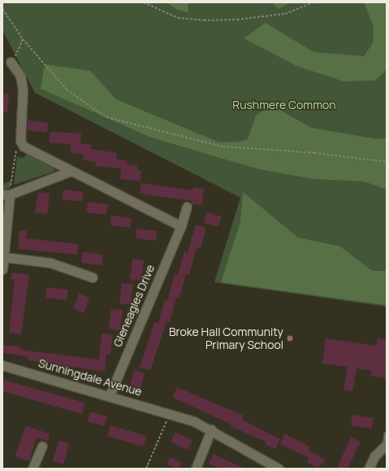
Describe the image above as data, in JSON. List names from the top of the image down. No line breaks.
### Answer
{"streets":{"street":["Gleneagles Drive","Sunningdale Avenue"]},"crossings":[["Gleneagles Drive","Sunningdale Avenue"]],"parks":["Rushmere Common"],"places":["Broke Hall Community Primary School"]}
